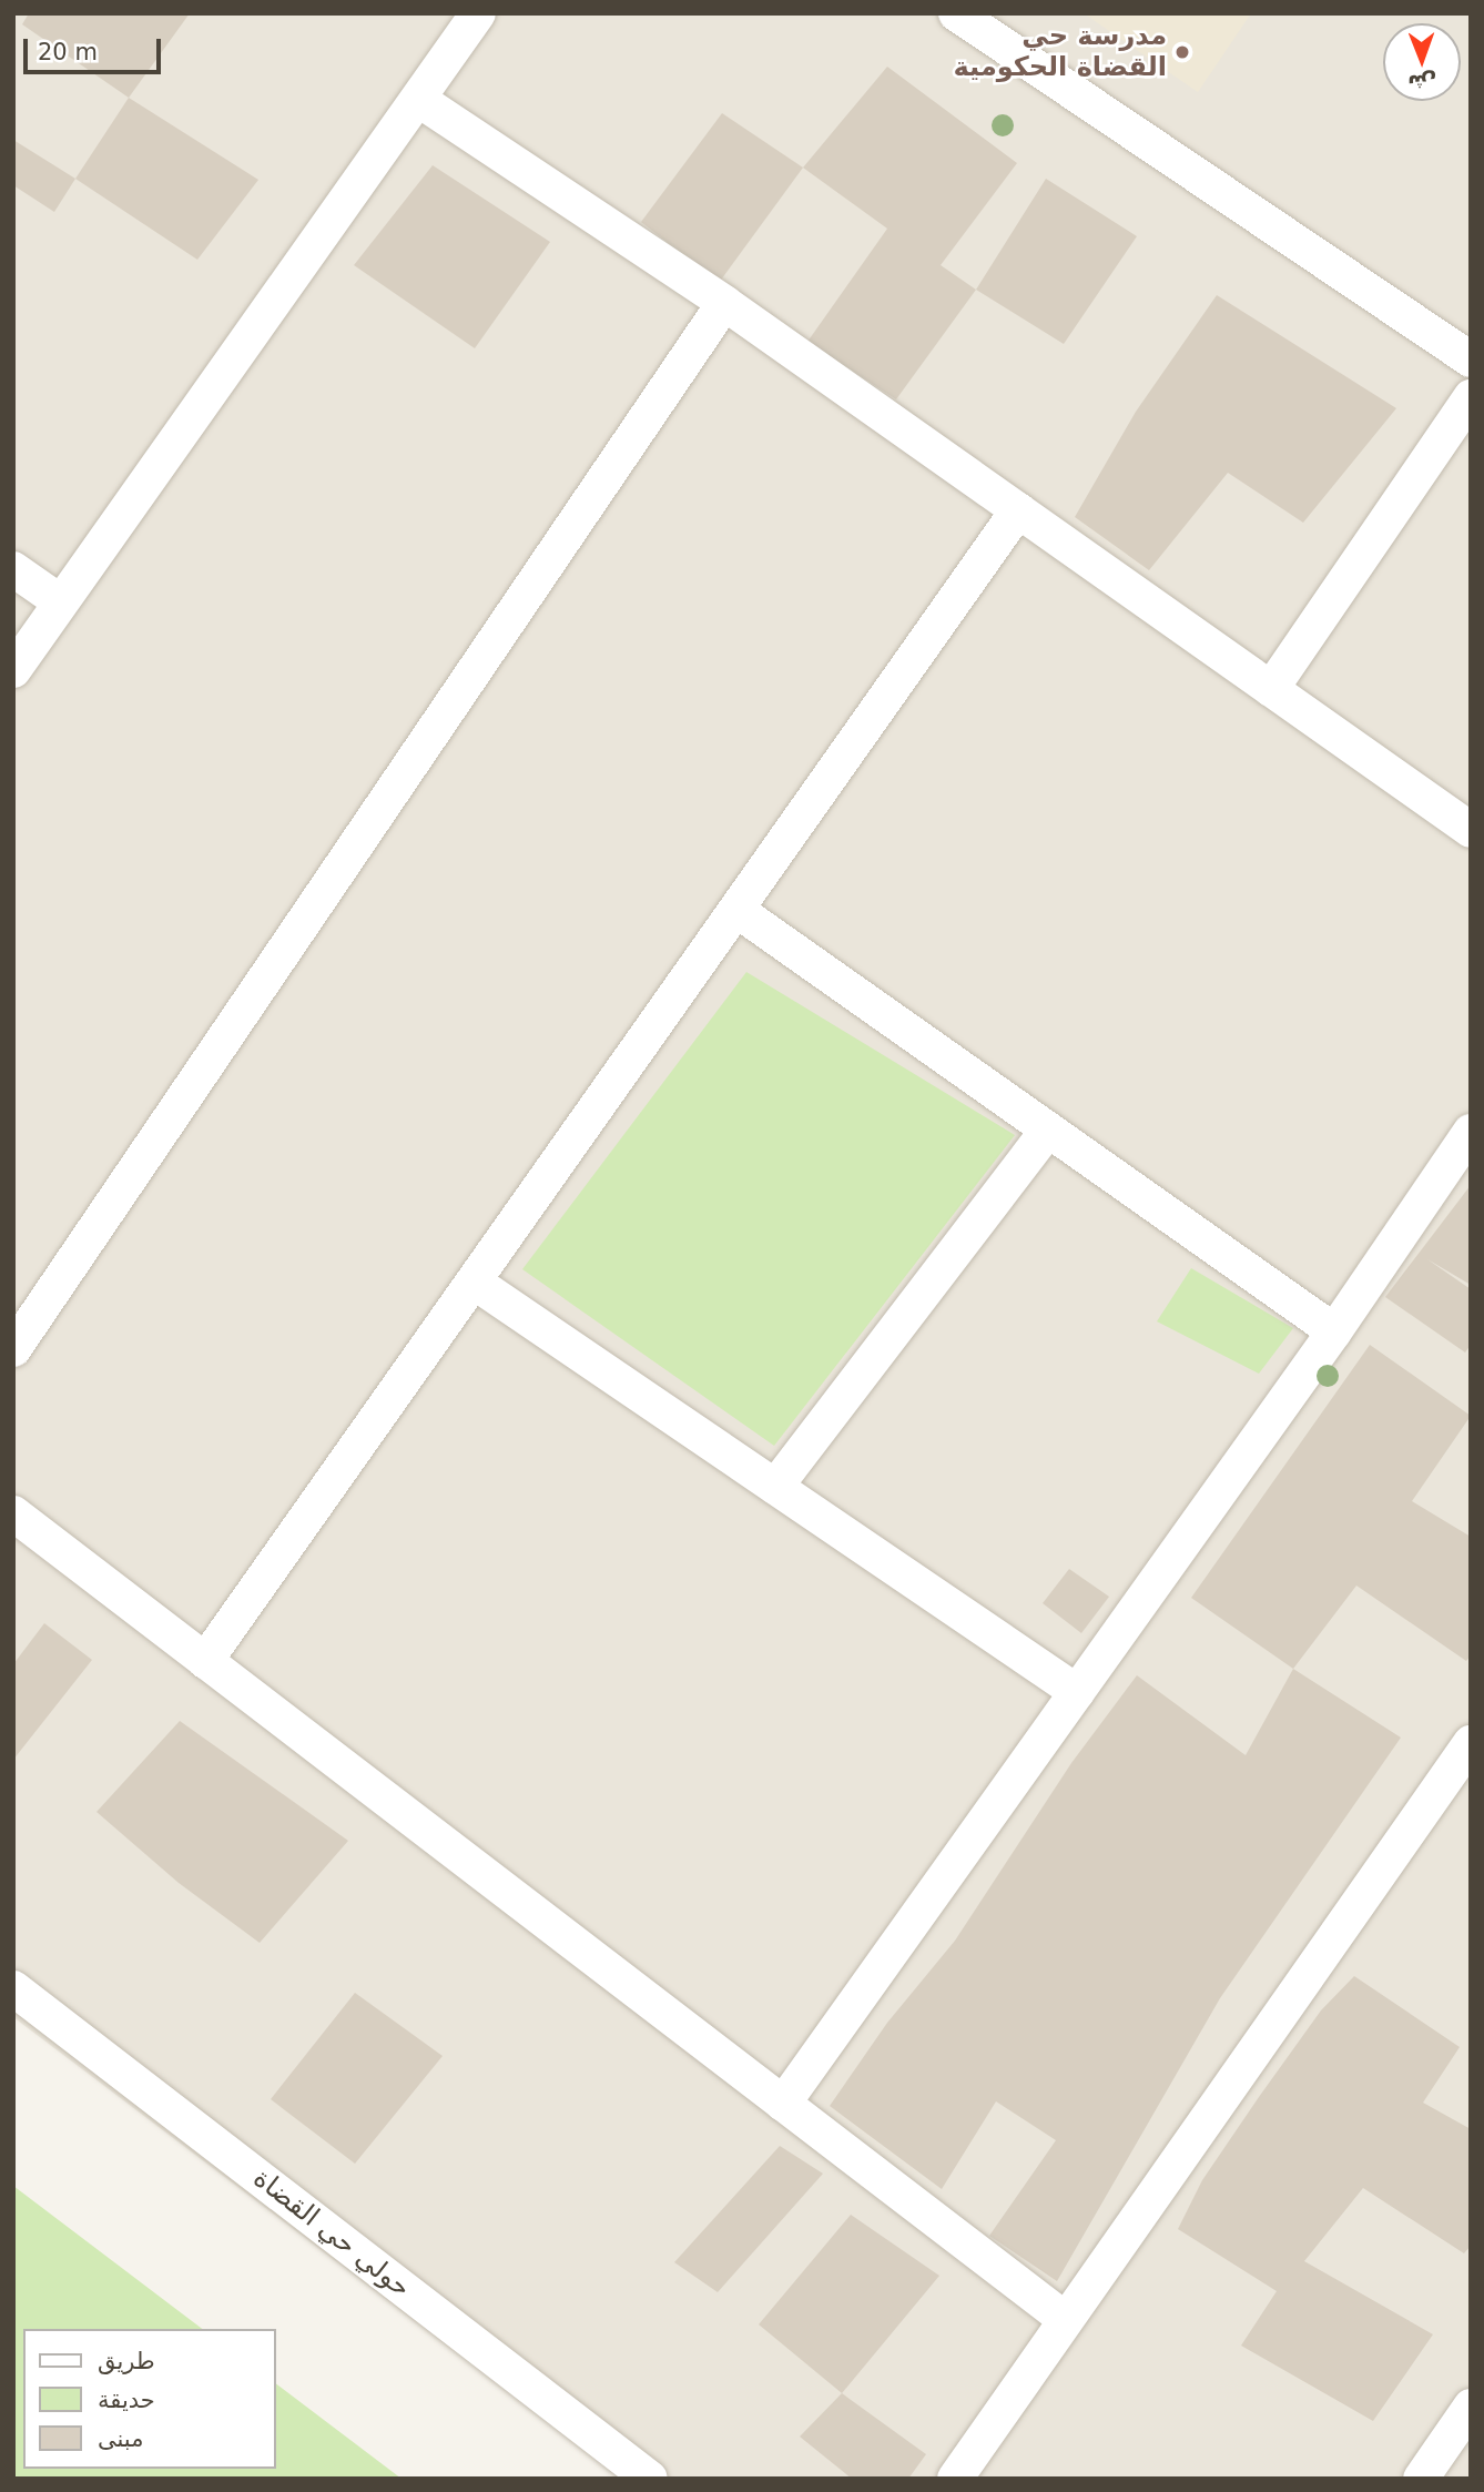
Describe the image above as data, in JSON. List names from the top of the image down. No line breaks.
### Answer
{"streets":{"street":["حولي حي القضاة"]},"places":["مدرسة حي القضاة الحكومية"],"legend":["طريق","حديقة","مبنى"],"scale_bar":"20 m","north":"bottom"}
